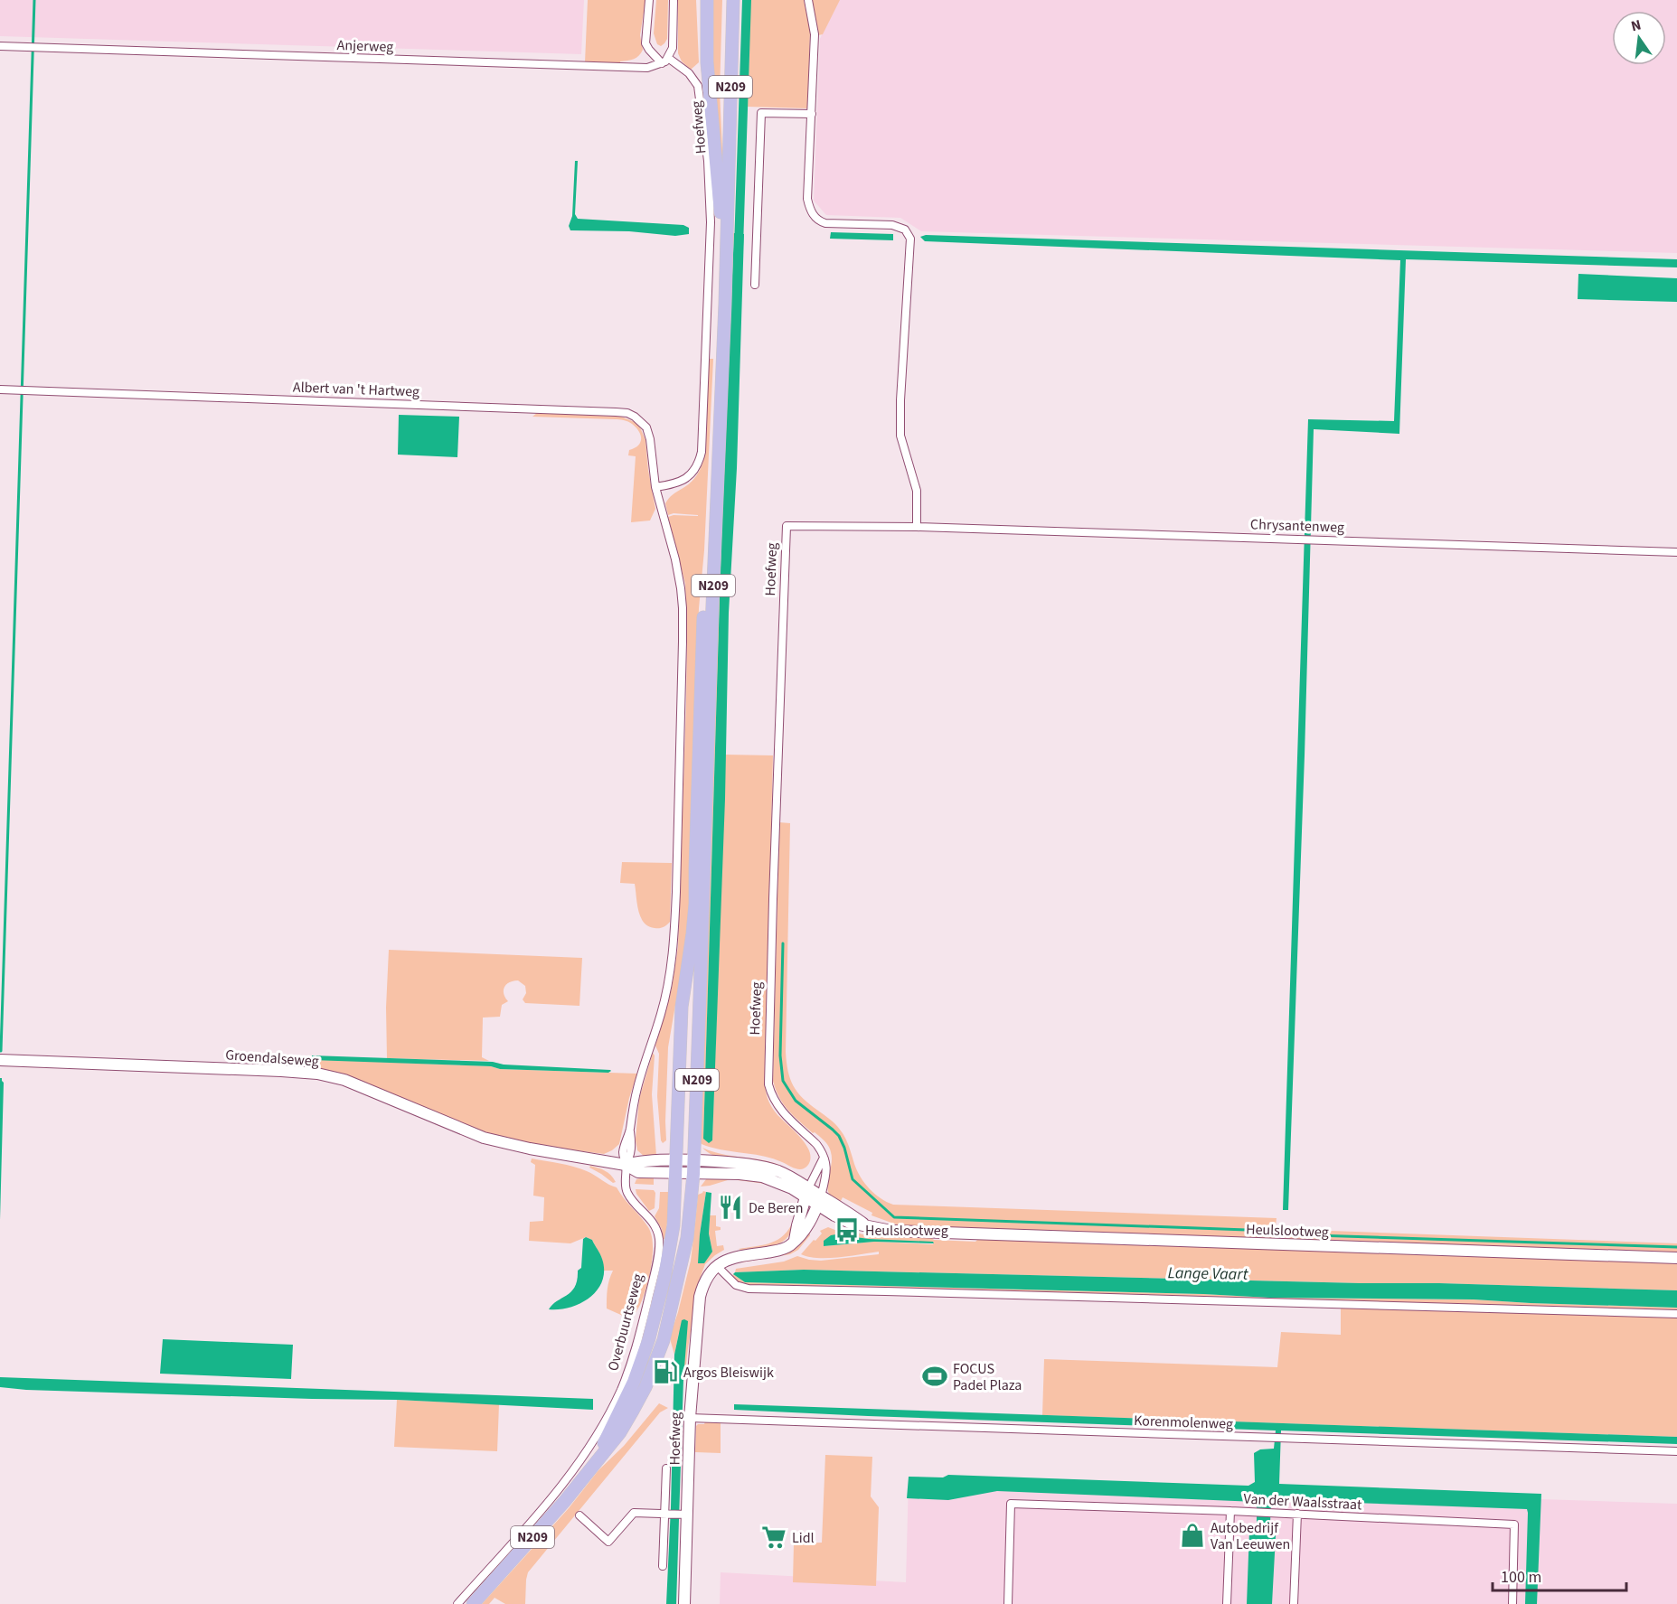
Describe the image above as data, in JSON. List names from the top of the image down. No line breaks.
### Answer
{"streets":{"main road":["N209","Hoefweg","Overbuurtseweg"],"street":["Anjerweg","Albert van 't Hartweg","Chrysantenweg","Groendalseweg","Heulslootweg","Korenmolenweg","Van der Waalsstraat"]},"crossings":[["Hoefweg","Albert van 't Hartweg"],["Hoefweg","Chrysantenweg"],["Hoefweg","Groendalseweg"],["Hoefweg","Heulslootweg"],["Hoefweg","Overbuurtseweg"],["Hoefweg","Korenmolenweg"],["Groendalseweg","Heulslootweg"],["Groendalseweg","Overbuurtseweg"],["Heulslootweg","Overbuurtseweg"]],"water":["Lange Vaart"],"places":{"restaurant":["De Beren"],"bus stop":["Heulslootweg"],"fuel station":["Argos Bleiswijk"],"sports":["FOCUS Padel Plaza"],"shop":["Autobedrijf Van Leeuwen"],"supermarket":["Lidl"]},"scale_bar":"100 m","north":"top"}
